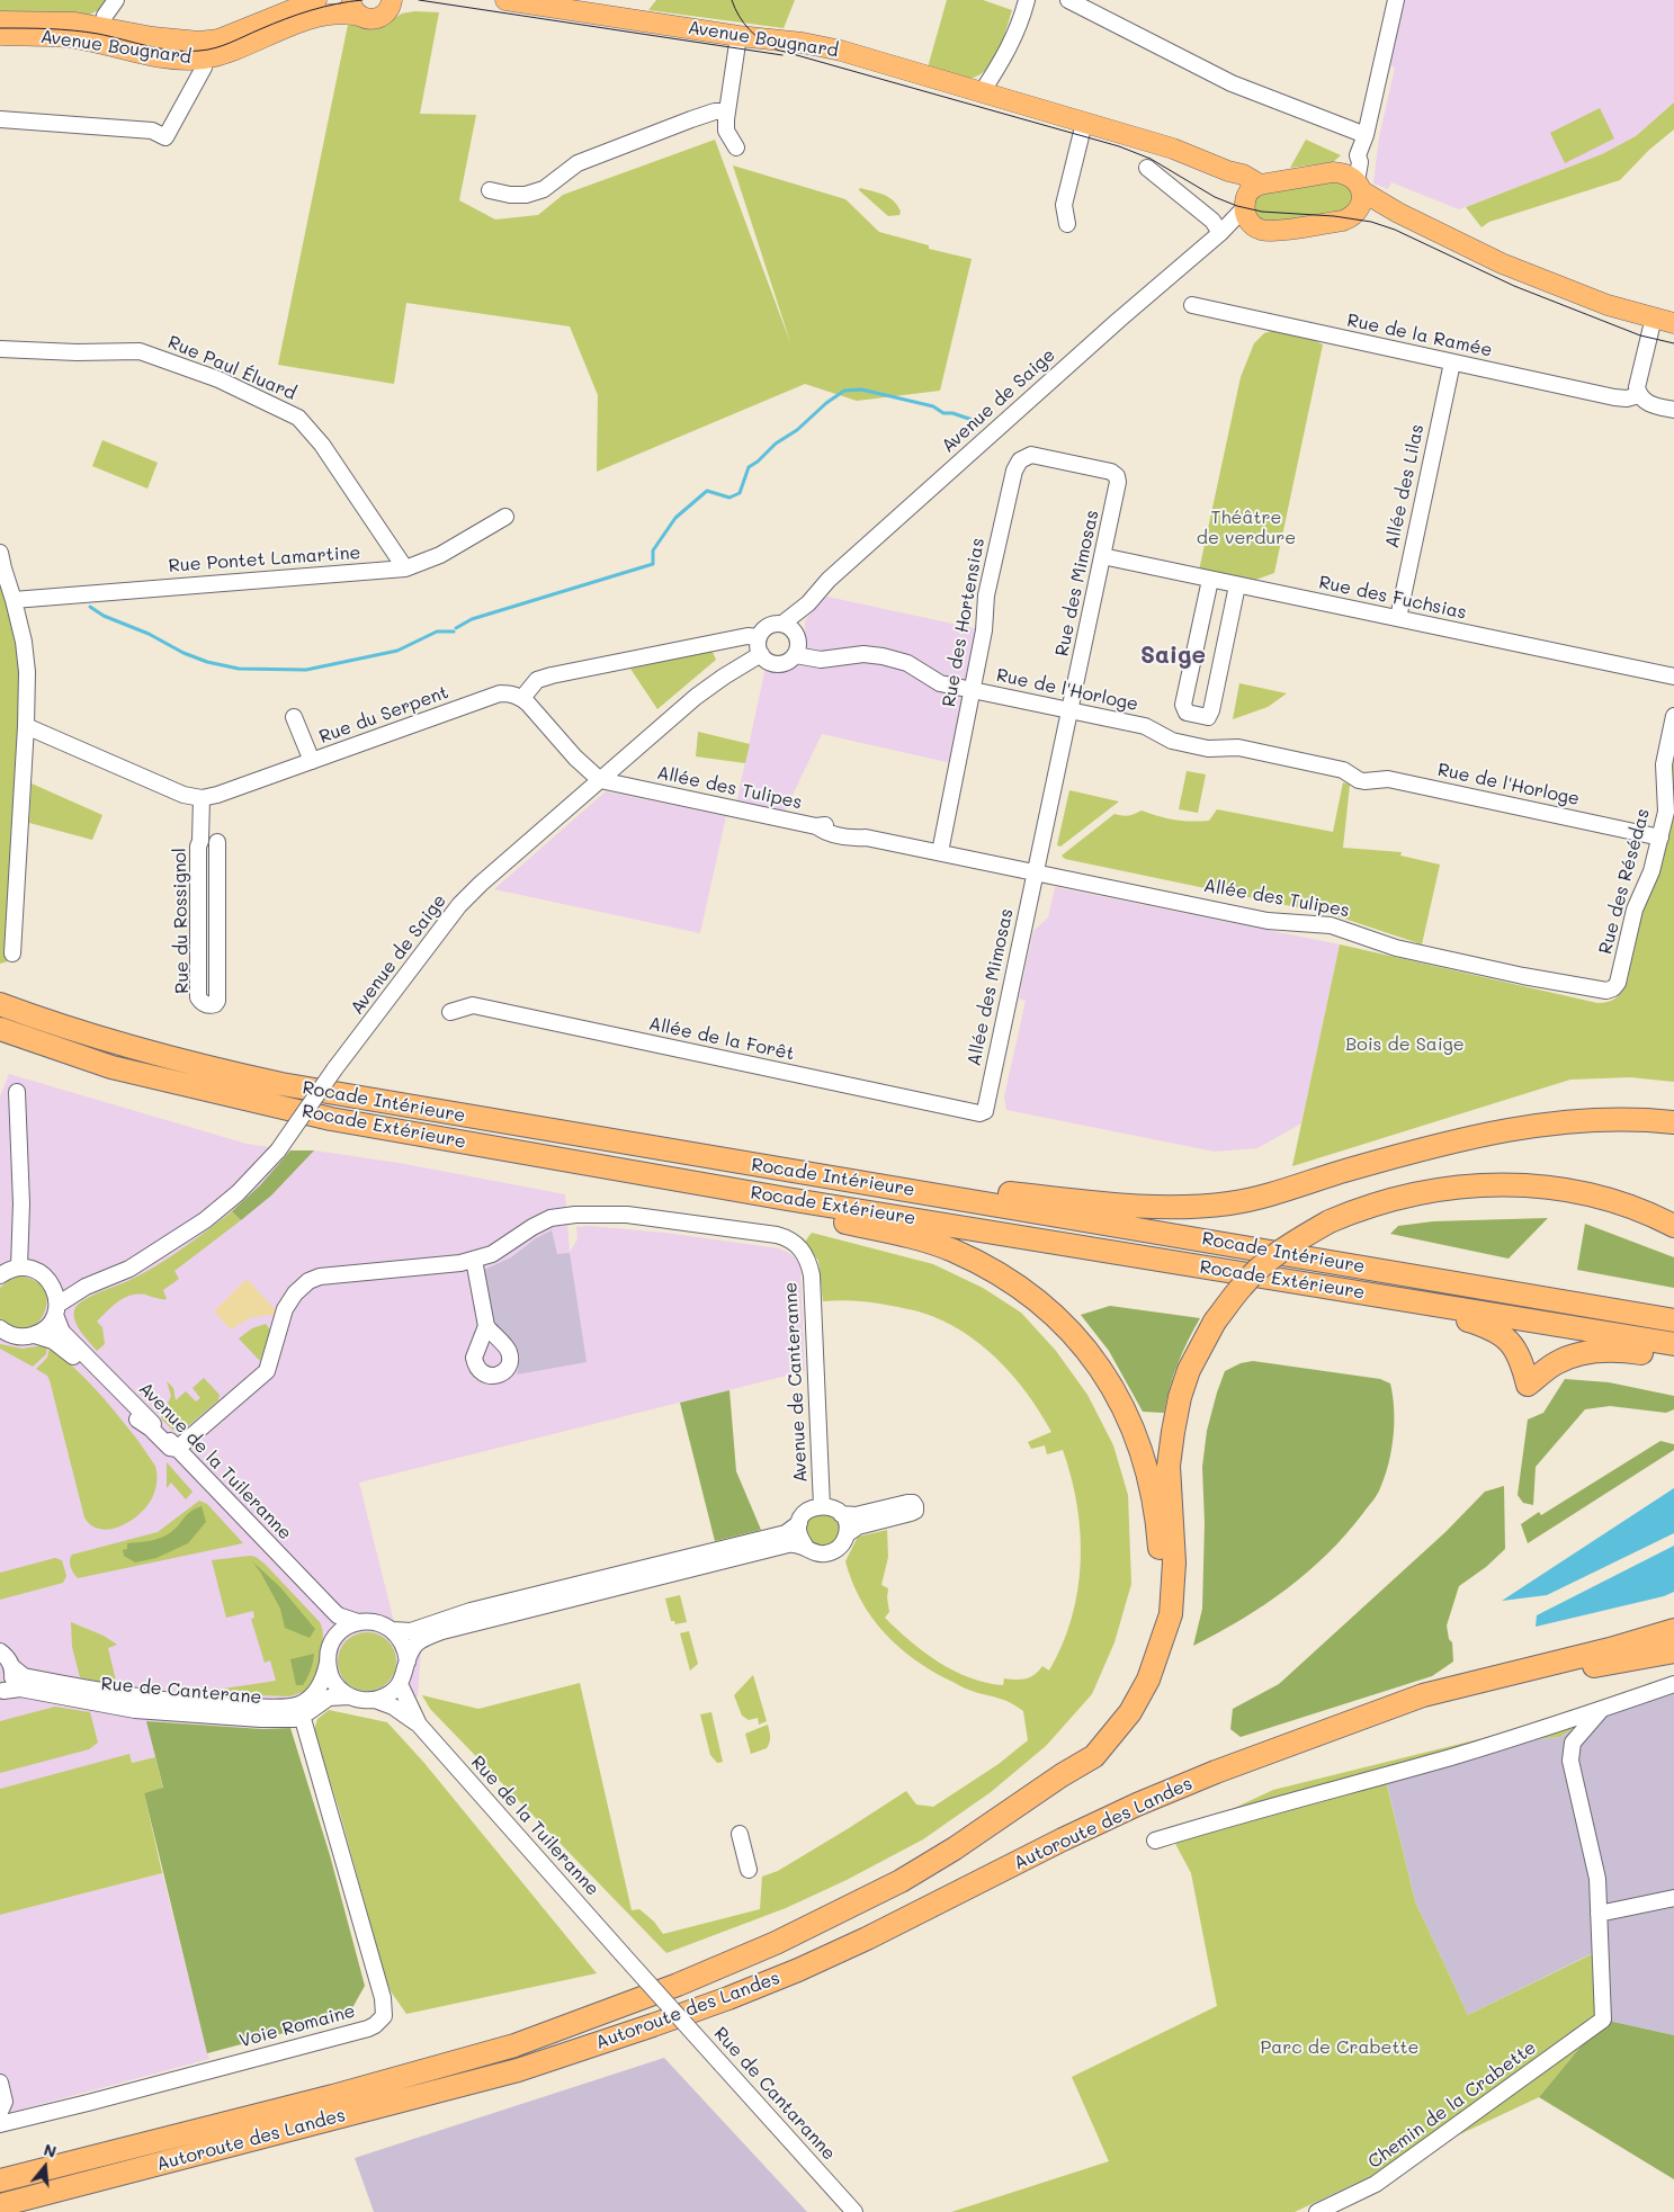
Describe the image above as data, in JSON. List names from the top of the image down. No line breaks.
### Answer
{"streets":{"highway":["Rocade Intérieure","Rocade Extérieure","Autoroute des Landes"],"main road":["Avenue Bougnard"],"street":["Rue de la Ramée","Rue Paul Éluard","Avenue de Saige","Allée des Lilas","Rue Pontet Lamartine","Rue des Mimosas","Rue des Fuchsias","Rue des Hortensias","Rue de l'Horloge","Rue du Serpent","Allée des Tulipes","Rue des Résédas","Rue du Rossignol","Allée des Mimosas","Allée de la Forêt","Avenue de Canteranne","Avenue de la Tuileranne","Rue de Canterane","Rue de la Tuileranne","Voie Romaine","Rue de Cantaranne","Chemin de la Crabette"]},"crossings":[["Avenue Bougnard","Avenue de Saige"],["Rue de la Ramée","Allée des Lilas"],["Rue Paul Éluard","Rue Pontet Lamartine"],["Avenue de Saige","Rue de l'Horloge"],["Avenue de Saige","Allée des Tulipes"],["Avenue de Saige","Avenue de la Tuileranne"],["Allée des Lilas","Rue des Fuchsias"],["Rue des Mimosas","Rue des Fuchsias"],["Rue des Mimosas","Rue des Hortensias"],["Rue des Mimosas","Rue de l'Horloge"],["Rue des Mimosas","Allée des Tulipes"],["Rue des Mimosas","Allée des Mimosas"],["Rue des Hortensias","Rue de l'Horloge"],["Rue des Hortensias","Allée des Tulipes"],["Rue de l'Horloge","Rue des Résédas"],["Rue du Serpent","Rue du Rossignol"],["Allée des Tulipes","Rue des Résédas"],["Allée des Tulipes","Allée des Mimosas"],["Allée des Mimosas","Allée de la Forêt"],["Avenue de Canteranne","Avenue de la Tuileranne"],["Avenue de la Tuileranne","Rue de la Tuileranne"],["Rue de Canterane","Voie Romaine"],["Rue de la Tuileranne","Rue de Cantaranne"]],"districts":["Saige"],"parks":["Théâtre de verdure","Bois de Saige","Parc de Crabette"],"north":"top"}
